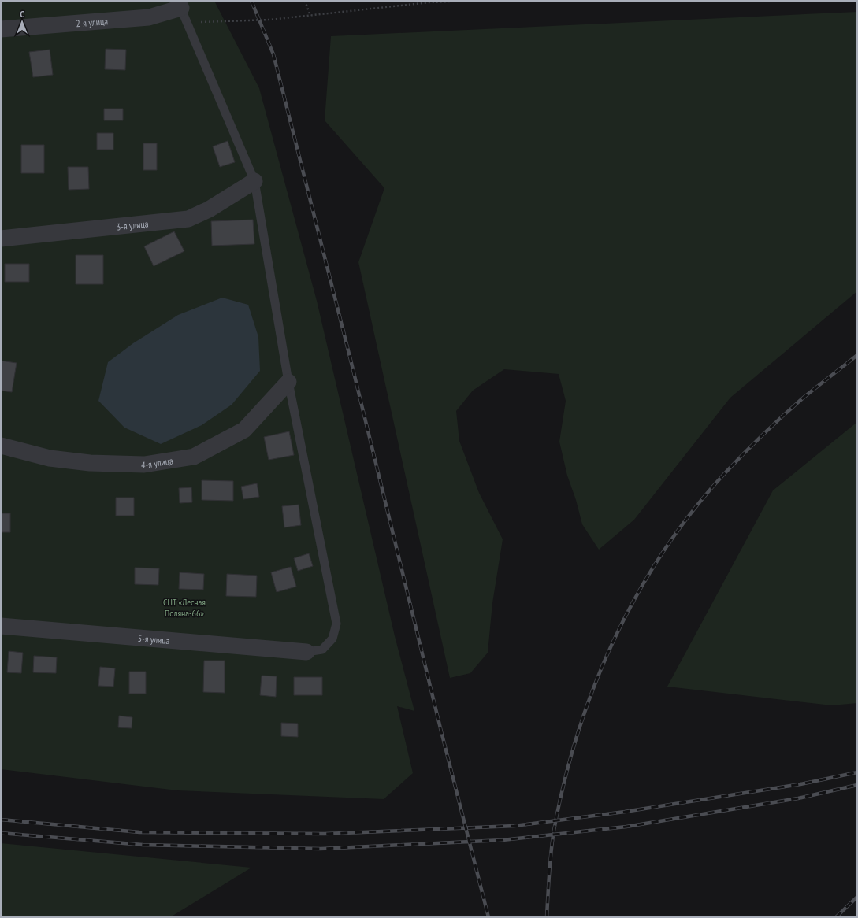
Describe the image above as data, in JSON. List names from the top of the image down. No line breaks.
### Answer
{"streets":{"street":["2-я улица","3-я улица","4-я улица","5-я улица"]},"parks":["СНТ «Лесная Поляна-66»"],"north":"top"}
